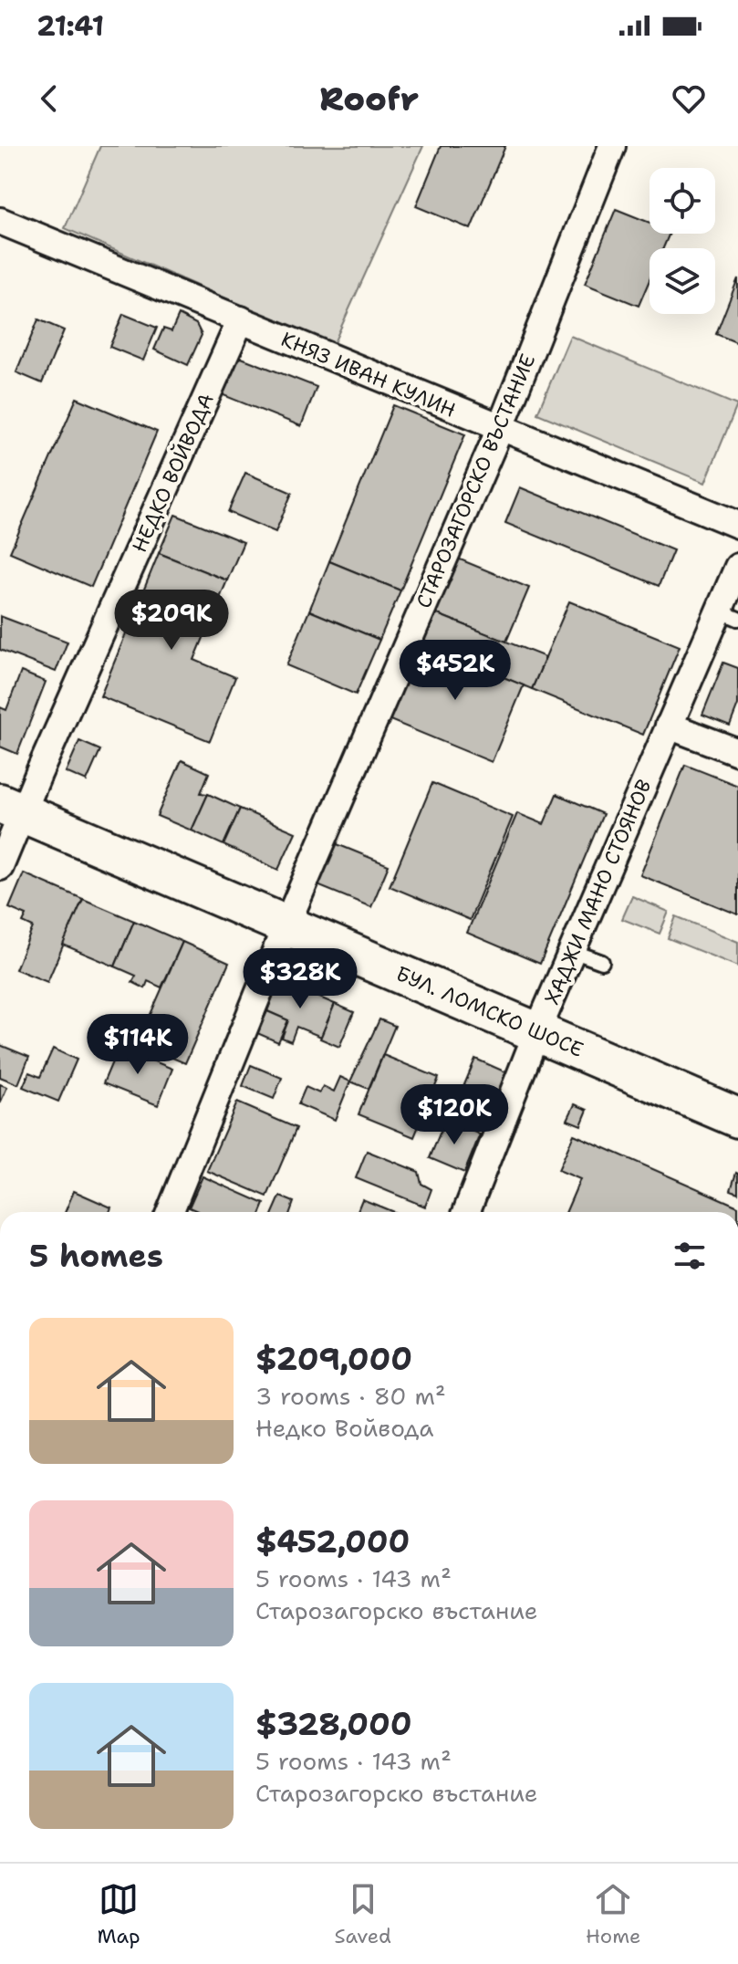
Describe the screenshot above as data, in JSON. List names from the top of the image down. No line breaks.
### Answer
{"streets":{"main road":["БУЛ. ЛОМСКО ШОСЕ"],"street":["КНЯЗ ИВАН КУЛИН","НЕДКО ВОЙВОДА","СТАРОЗАГОРСКО ВЪСТАНИЕ","ХАДЖИ МАНО СТОЯНОВ"]},"crossings":[["КНЯЗ ИВАН КУЛИН","НЕДКО ВОЙВОДА"],["КНЯЗ ИВАН КУЛИН","СТАРОЗАГОРСКО ВЪСТАНИЕ"],["НЕДКО ВОЙВОДА","БУЛ. ЛОМСКО ШОСЕ"],["СТАРОЗАГОРСКО ВЪСТАНИЕ","БУЛ. ЛОМСКО ШОСЕ"],["ХАДЖИ МАНО СТОЯНОВ","БУЛ. ЛОМСКО ШОСЕ"]],"page":{"status":"21:41","header":"Roofr","price":["$209K","$452K","$328K","$114K","$120K"],"heading":"5 homes","list":[{"name":"$209,000","note":"3 rooms · 80 m² · Недко Войвода"},{"name":"$452,000","note":"5 rooms · 143 m² · Старозагорско въстание"},{"name":"$328,000","note":"5 rooms · 143 m² · Старозагорско въстание"}],"tabs":["Map","Saved","Home"]}}
